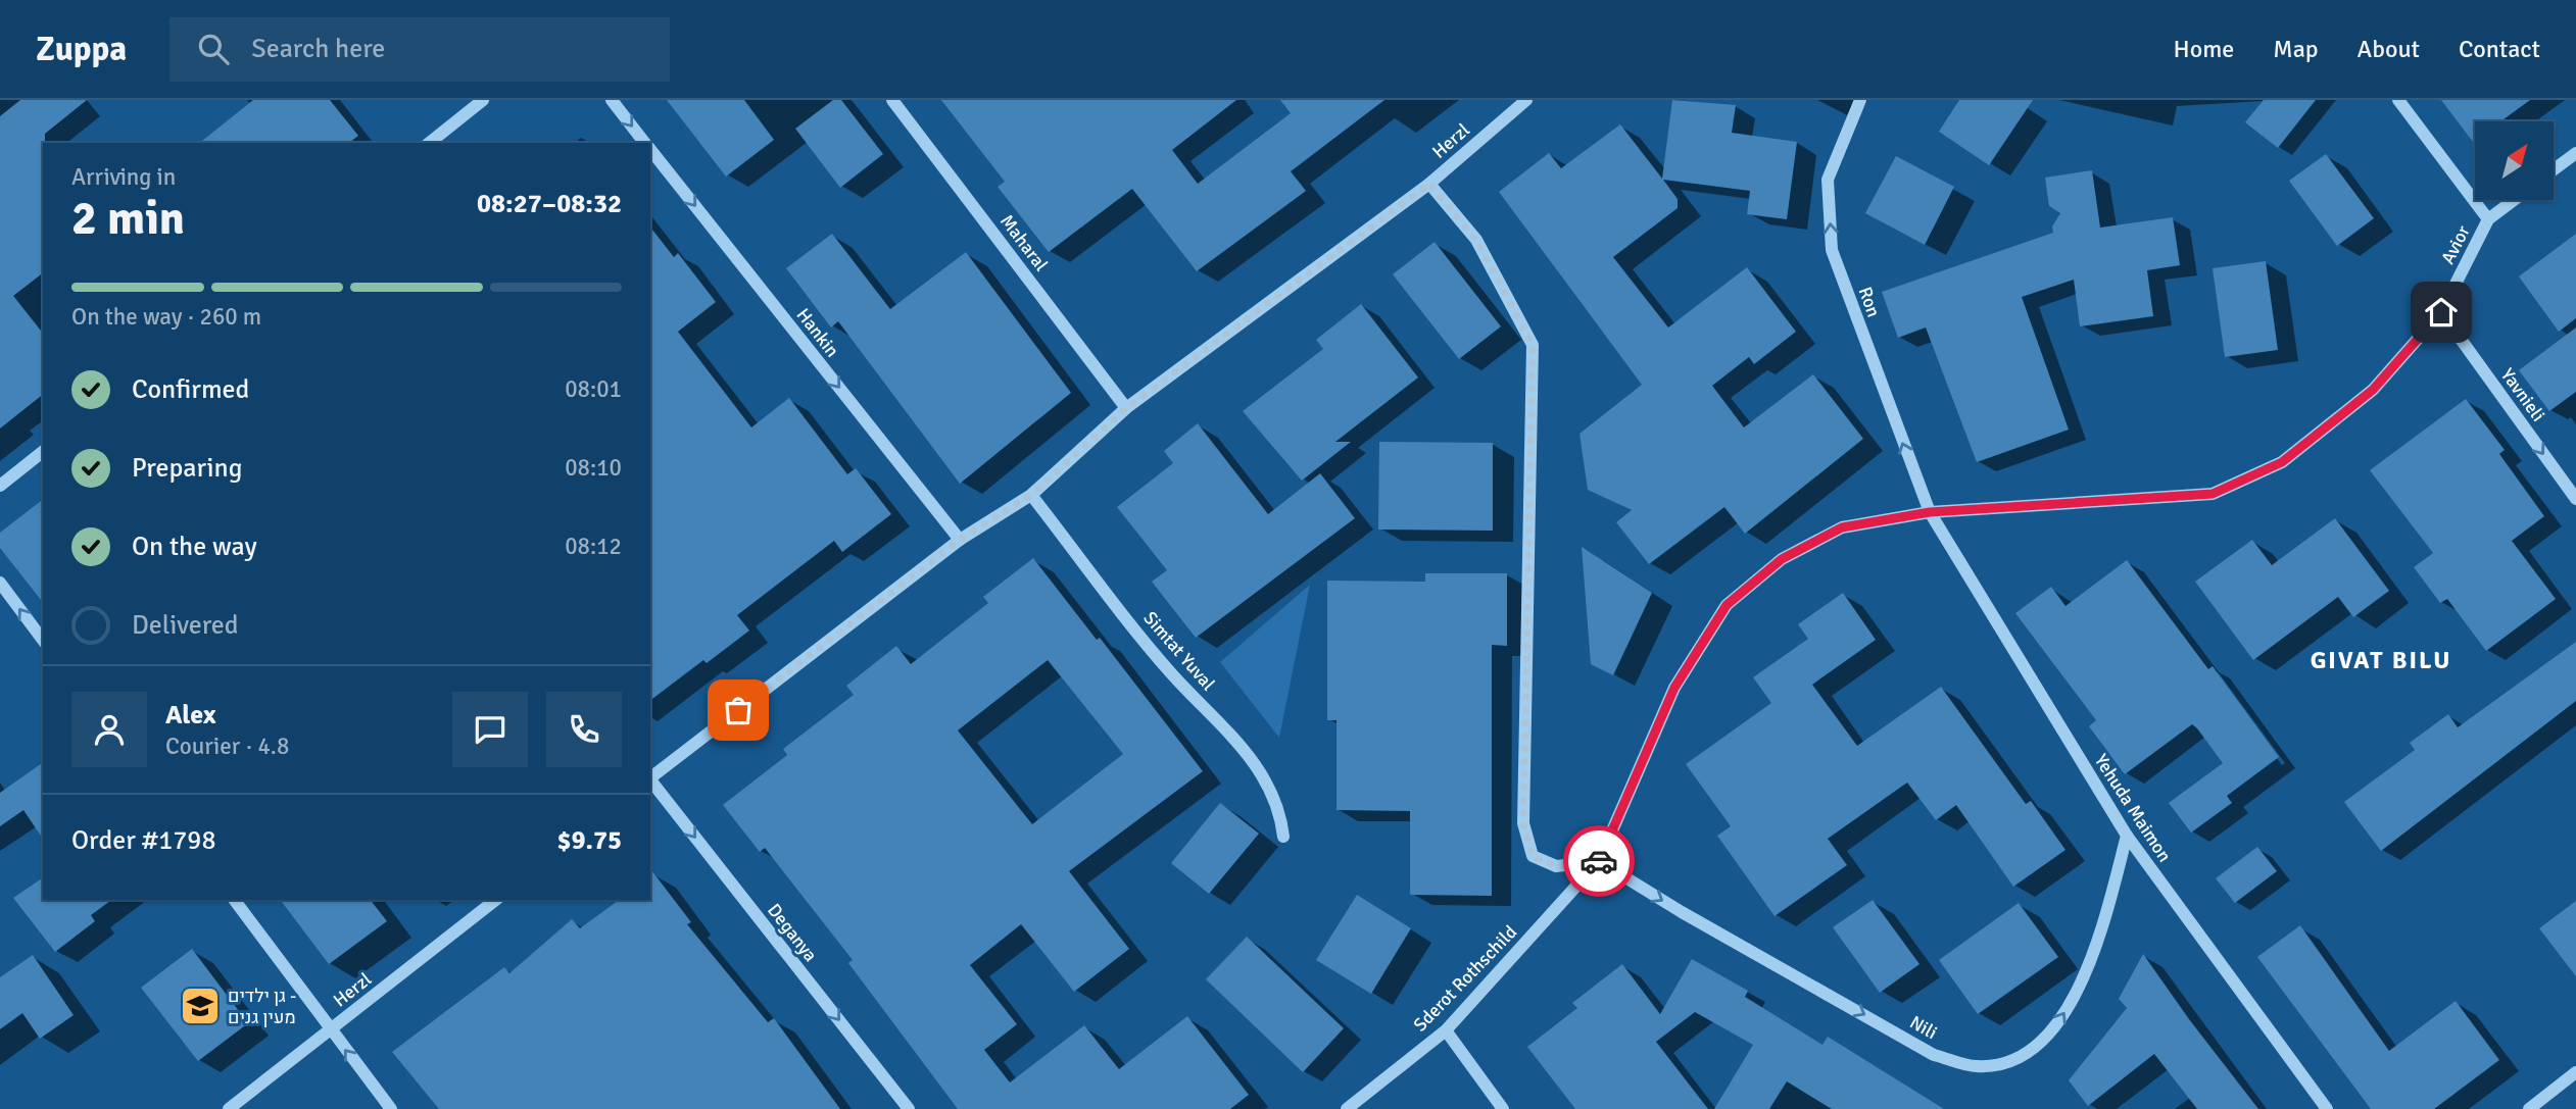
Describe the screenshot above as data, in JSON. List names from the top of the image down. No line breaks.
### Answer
{"streets":{"street":["Herzl","Maharal","Avior","Ron","Hankin","Yavnieli","Simtat Yuval","Yehuda Maimon","Deganya","Sderot Rothschild","Nili"]},"crossings":[["Herzl","Maharal"],["Herzl","Hankin"],["Herzl","Simtat Yuval"],["Avior","Ron"],["Avior","Yavnieli"],["Avior","Yehuda Maimon"],["Avior","Sderot Rothschild"],["Avior","Nili"],["Ron","Yehuda Maimon"],["Yehuda Maimon","Nili"],["Sderot Rothschild","Nili"]],"one_way":["Ron","Hankin","Yavnieli","Deganya"],"districts":["GIVAT BILU"],"places":{"school or university":["גן ילדים - מעין גנים"]},"north":"top right","page":{"header":"Zuppa","search":"Search here","nav":["Home","Map","About","Contact"],"heading":["2 min","Arriving in","08:27–08:32"],"panel":["Alex","Courier · 4.8","Order #1798","$9.75"],"bar":"On the way · 260 m","list":[["Confirmed","08:01"],["Preparing","08:10"],["On the way","08:12"],"Delivered"]}}
